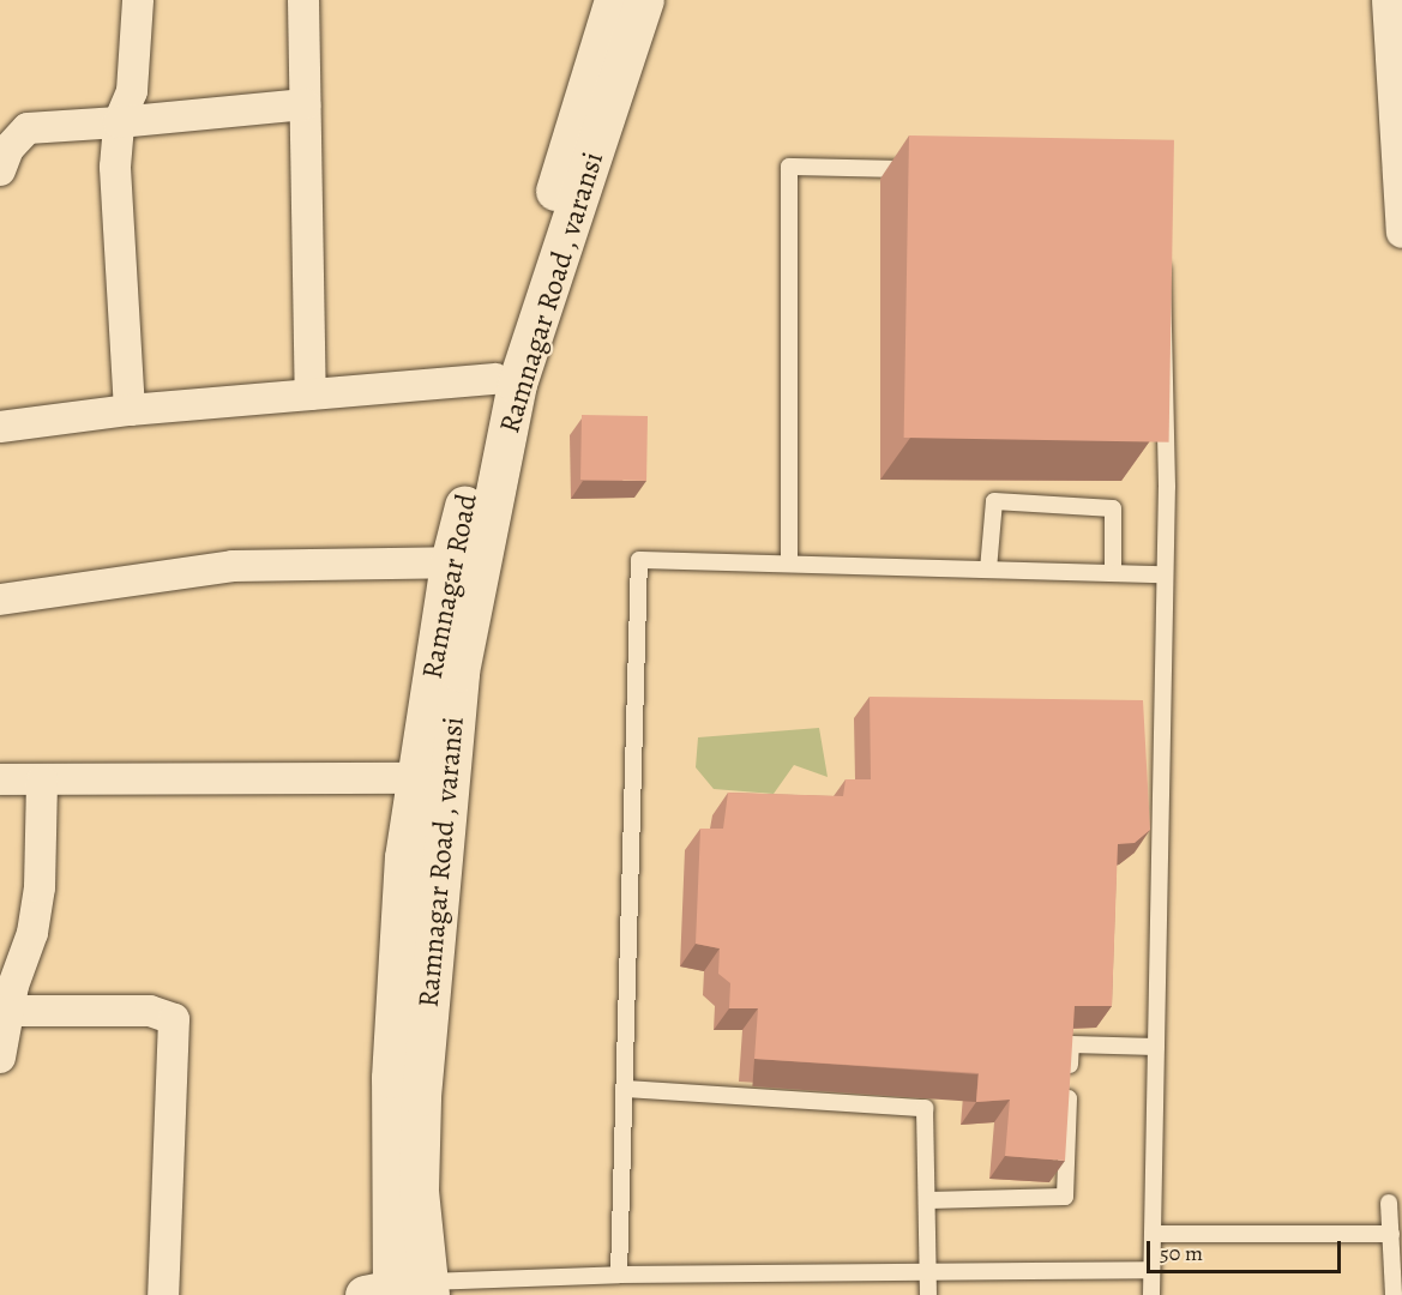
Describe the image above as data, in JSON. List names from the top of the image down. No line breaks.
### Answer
{"streets":{"main road":["Ramnagar Road , varansi","Ramnagar Road"]},"crossings":[["Ramnagar Road , varansi","Ramnagar Road"]],"scale_bar":"50 m"}
